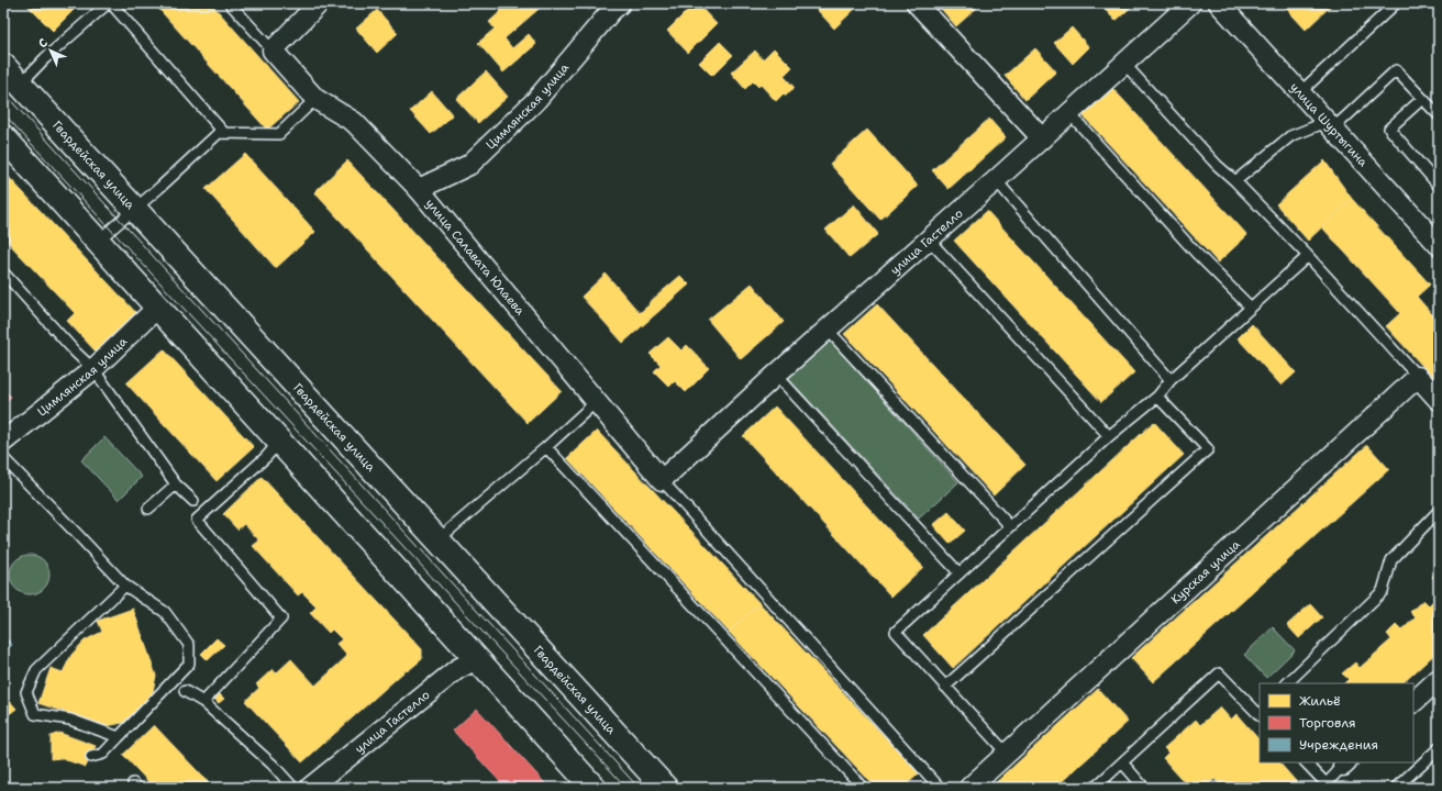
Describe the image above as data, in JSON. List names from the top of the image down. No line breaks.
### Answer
{"streets":{"main road":["Гвардейская улица"],"street":["Цимлянская улица","улица Шуртыгина","улица Гастелло","улица Салавата Юлаева","Курская улица"]},"crossings":[["Цимлянская улица","улица Салавата Юлаева"],["улица Гастелло","улица Салавата Юлаева"]],"legend":["Жильё","Торговля","Учреждения"],"north":"top left"}
